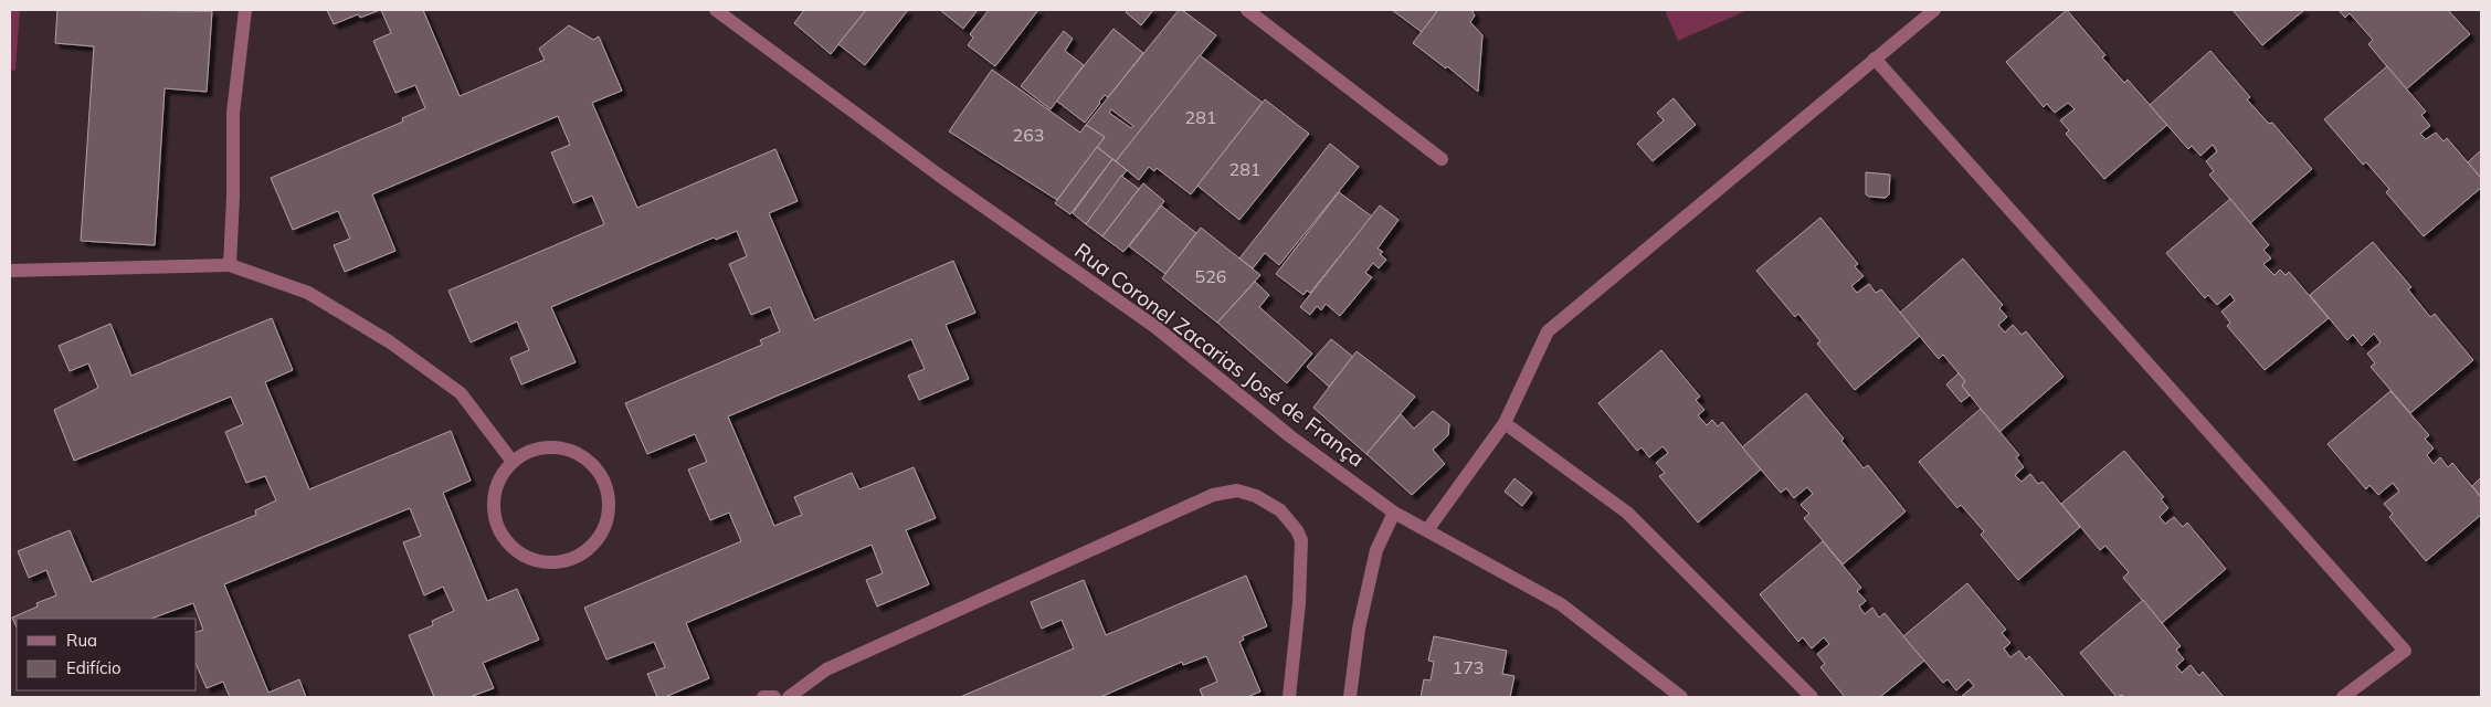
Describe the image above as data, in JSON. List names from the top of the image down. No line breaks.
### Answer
{"streets":{"street":["Rua Coronel Zacarias José de França"]},"house_numbers":["281","263","281","526","173"],"legend":["Rua","Edifício"]}
